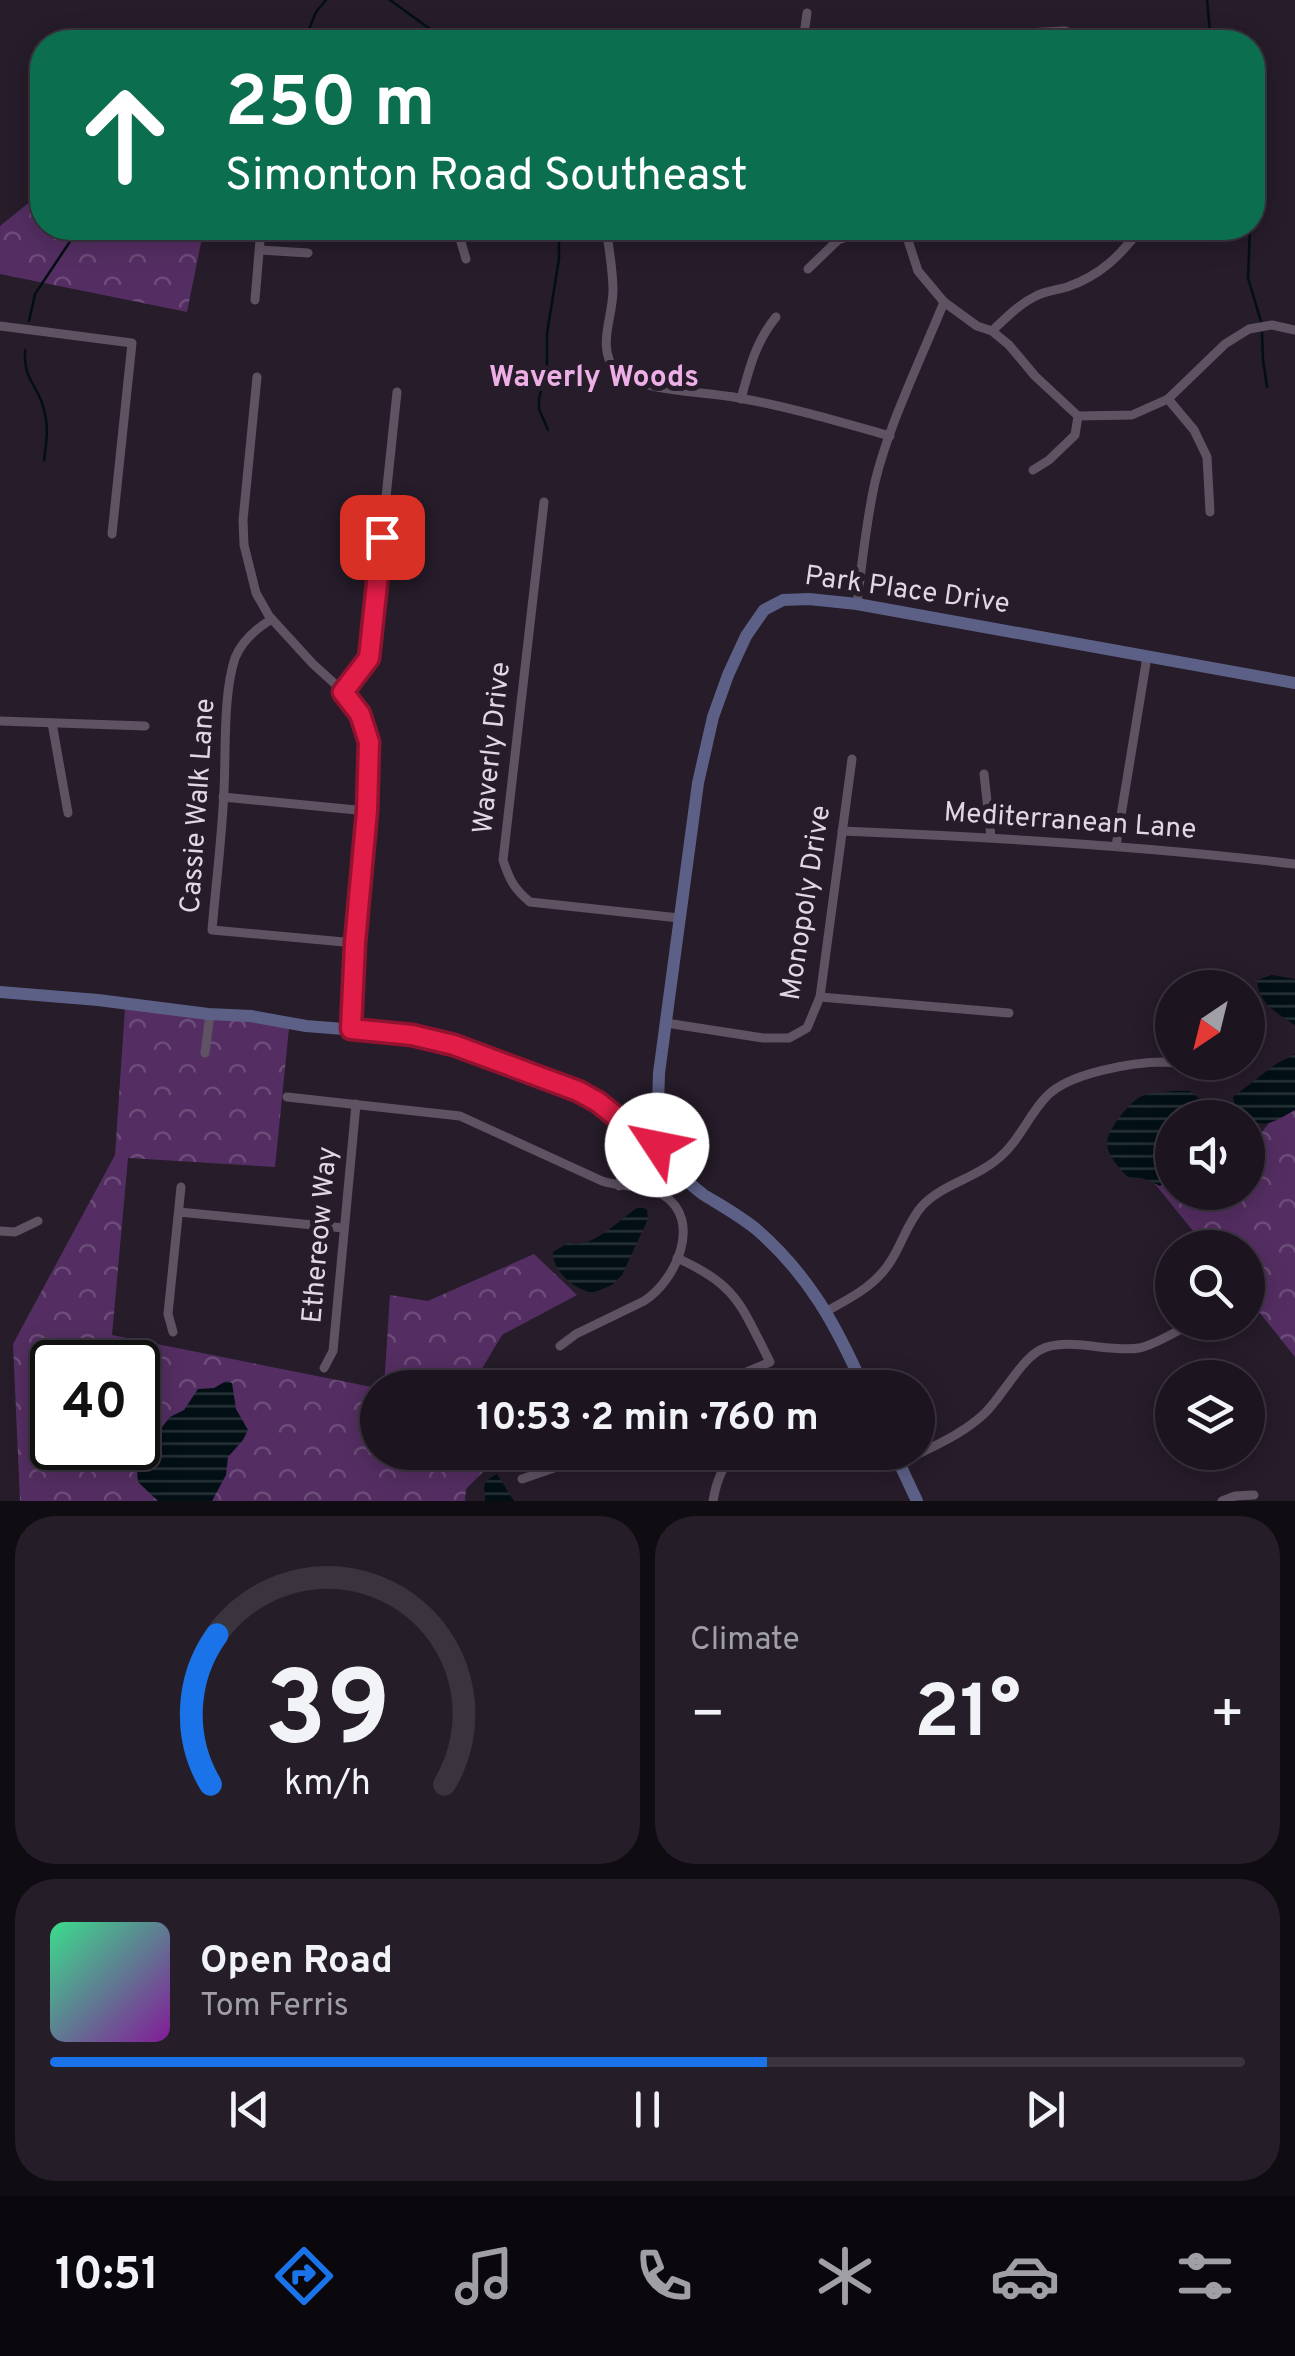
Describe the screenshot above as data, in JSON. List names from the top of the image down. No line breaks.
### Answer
{"streets":{"street":["Park Place Drive","Waverly Drive","Cassie Walk Lane","Mediterranean Lane","Monopoly Drive","Ethereow Way"]},"crossings":[["Park Place Drive","Waverly Drive"],["Park Place Drive","Monopoly Drive"],["Mediterranean Lane","Monopoly Drive"]],"districts":["Waverly Woods"],"north":"bottom left","page":{"turn":["250 m","Simonton Road Southeast"],"limit":"40","trip":"10:53 · 2 min · 760 m","tile":"Climate","heat":["−","21°","+"],"song":["Open Road","Tom Ferris"],"tabs":"10:51","gauge":["39","km/h"]}}
